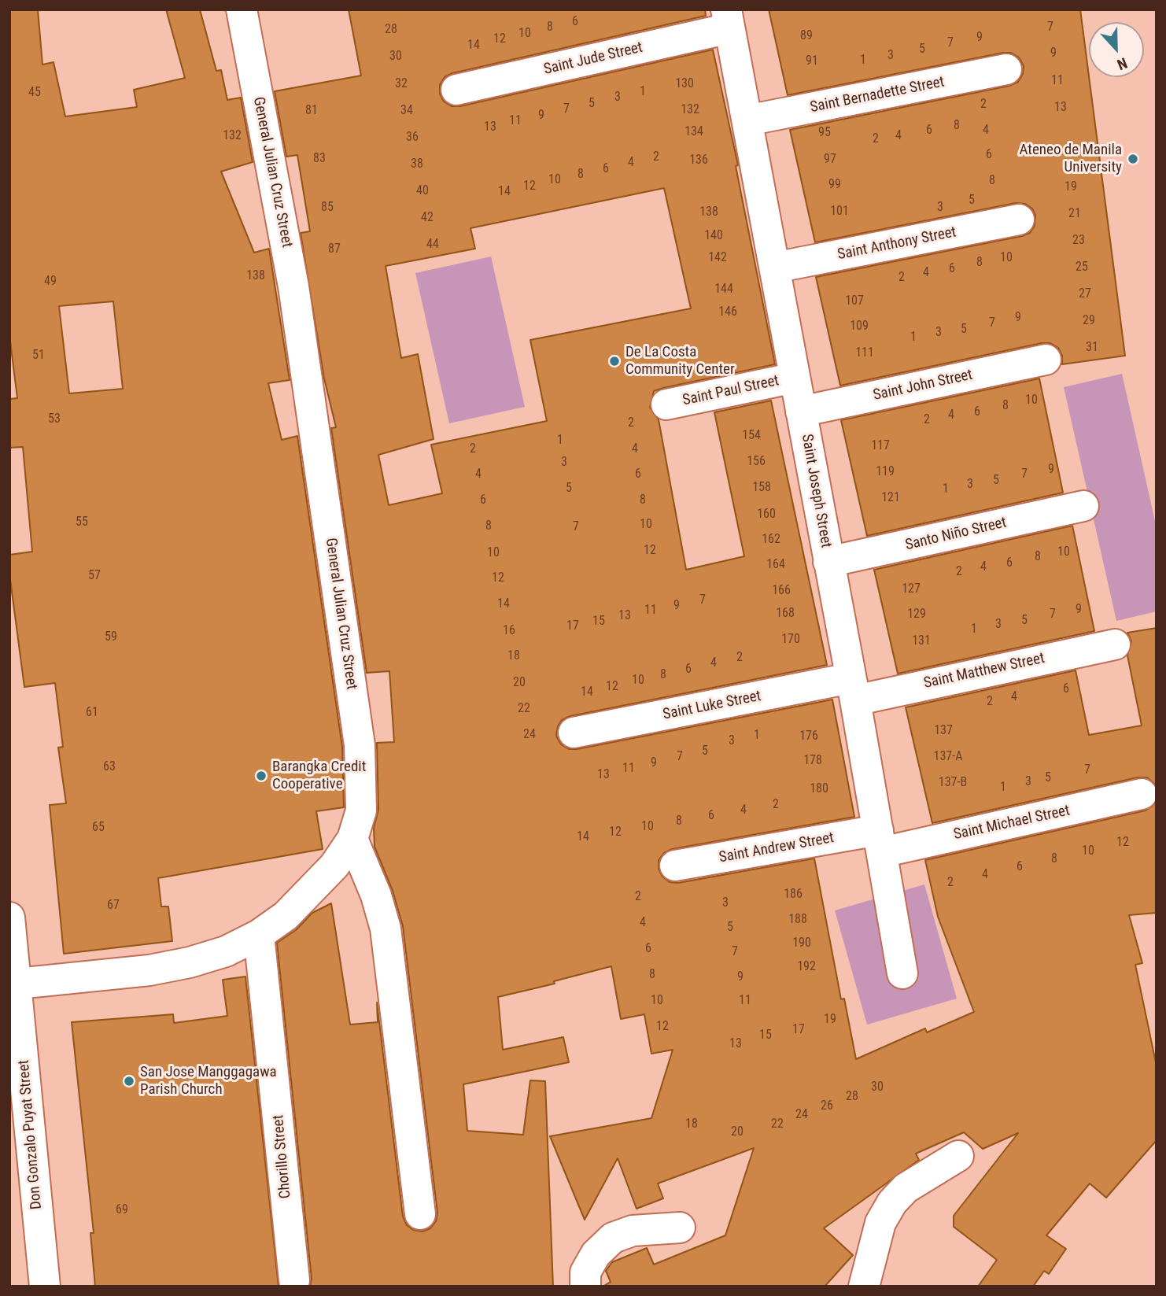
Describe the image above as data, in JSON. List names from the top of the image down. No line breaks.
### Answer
{"streets":{"street":["Saint Jude Street","Saint Bernadette Street","General Julian Cruz Street","Saint Anthony Street","Saint John Street","Saint Paul Street","Saint Joseph Street","Santo Niño Street","Saint Matthew Street","Saint Luke Street","Saint Michael Street","Saint Andrew Street","Don Gonzalo Puyat Street","Chorillo Street"]},"crossings":[["Saint Jude Street","Saint Joseph Street"],["Saint Bernadette Street","Saint Joseph Street"],["General Julian Cruz Street","Don Gonzalo Puyat Street"],["General Julian Cruz Street","Chorillo Street"],["Saint Anthony Street","Saint Joseph Street"],["Saint John Street","Saint Joseph Street"],["Saint Paul Street","Saint Joseph Street"],["Saint Joseph Street","Santo Niño Street"],["Saint Joseph Street","Saint Matthew Street"],["Saint Joseph Street","Saint Luke Street"],["Saint Joseph Street","Saint Michael Street"],["Saint Joseph Street","Saint Andrew Street"],["Saint Matthew Street","Saint Luke Street"],["Saint Michael Street","Saint Andrew Street"]],"places":["Ateneo de Manila University","De La Costa Community Center","Barangka Credit Cooperative","San Jose Manggagawa Parish Church"],"house_numbers":["6","8","7","28","10","89","9","12","7","14","5","9","3","30","1","91","11","32","130","1","45","3","5","2","13","7","132","81","34","9","11","8","13","6","4","134","95","132","4","36","2","6","2","83","97","136","4","38","6","8","10","8","99","12","19","40","14","5","85","3","101","138","21","42","140","23","44","87","142","10","8","25","6","4","138","2","49","144","27","107","146","9","29","7","109","5","3","1","31","111","51","10","8","6","4","53","2","2","154","1","117","2","4","156","3","9","119","4","6","7","5","3","158","5","1","121","6","8","160","55","10","8","7","162","12","10","10","8","6","164","4","2","57","12","127","166","7","14","9","9","11","168","129","7","13","5","15","3","17","1","16","59","170","131","18","2","4","6","8","10","20","12","6","14","4","2","22","61","137","24","1","176","3","5","7","137-A","178","9","63","11","7","13","5","3","137-B","1","180","2","4","6","8","10","65","12","14","12","10","8","6","4","2","186","2","3","67","188","4","5","190","6","7","192","8","9","10","11","19","12","17","15","13","30","28","26","24","18","22","20","69"],"north":"bottom"}
